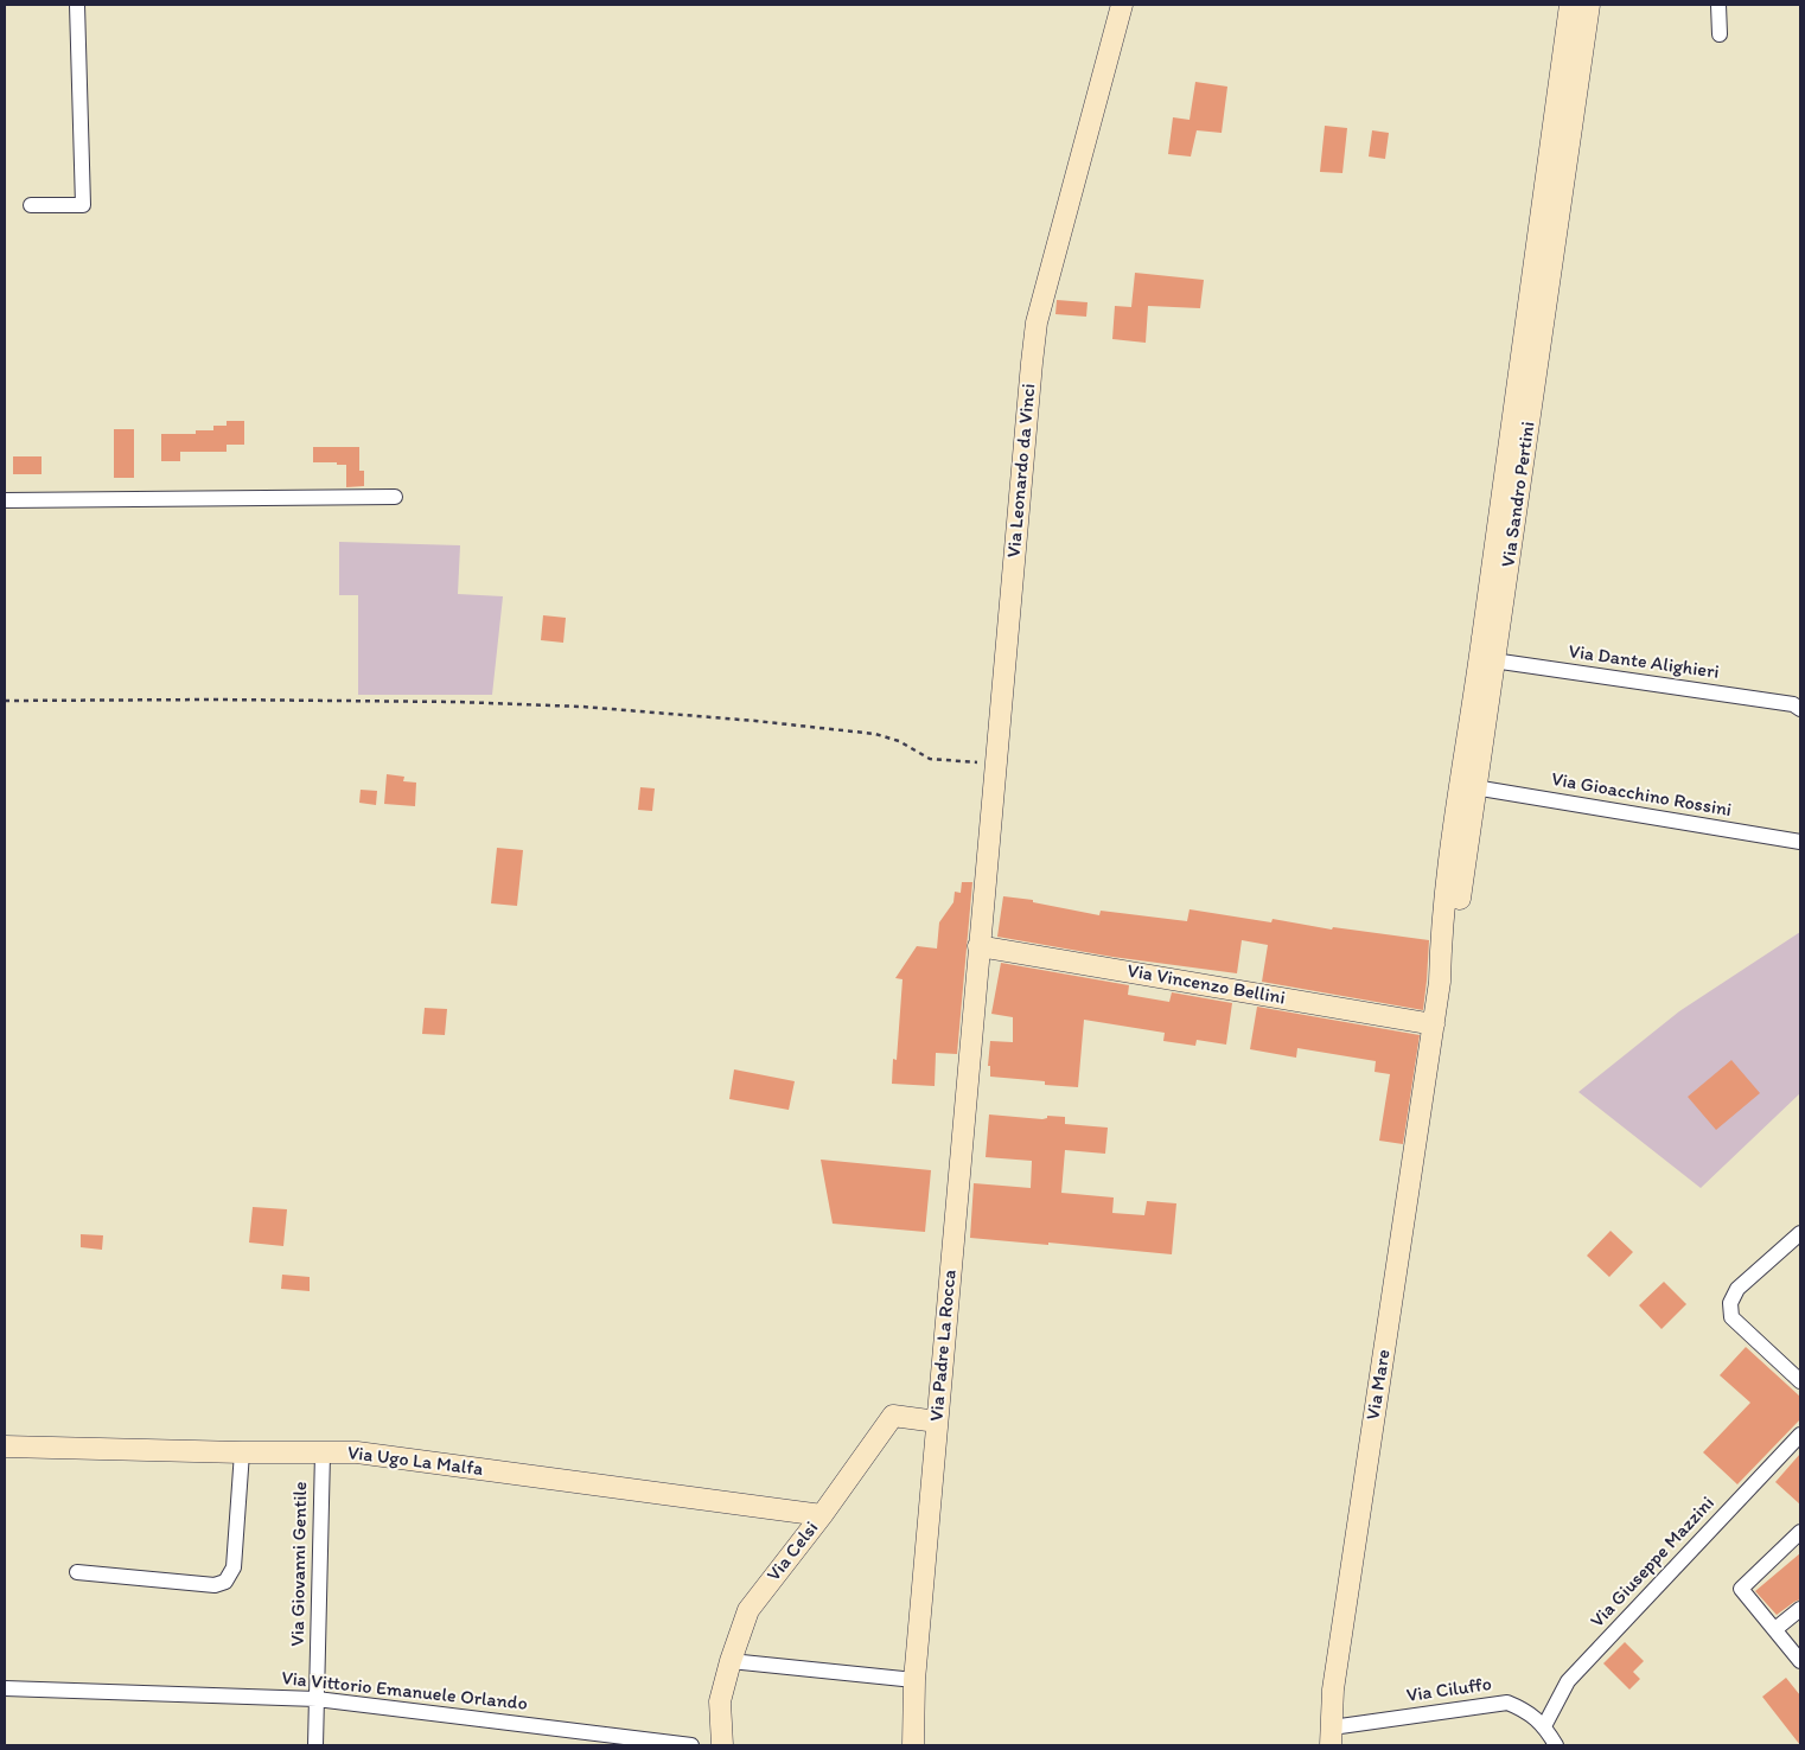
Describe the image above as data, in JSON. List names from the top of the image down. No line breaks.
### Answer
{"streets":{"street":["Via Leonardo da Vinci","Via Sandro Pertini","Via Dante Alighieri","Via Gioacchino Rossini","Via Vincenzo Bellini","Via Padre La Rocca","Via Mare","Via Ugo La Malfa","Via Celsi","Via Giuseppe Mazzini","Via Giovanni Gentile","Via Ciluffo","Via Vittorio Emanuele Orlando"]},"crossings":[["Via Leonardo da Vinci","Via Vincenzo Bellini"],["Via Leonardo da Vinci","Via Padre La Rocca"],["Via Sandro Pertini","Via Dante Alighieri"],["Via Sandro Pertini","Via Gioacchino Rossini"],["Via Sandro Pertini","Via Vincenzo Bellini"],["Via Sandro Pertini","Via Mare"],["Via Vincenzo Bellini","Via Padre La Rocca"],["Via Vincenzo Bellini","Via Mare"],["Via Padre La Rocca","Via Celsi"],["Via Mare","Via Ciluffo"],["Via Ugo La Malfa","Via Celsi"],["Via Ugo La Malfa","Via Giovanni Gentile"],["Via Giuseppe Mazzini","Via Ciluffo"],["Via Giovanni Gentile","Via Vittorio Emanuele Orlando"]]}
